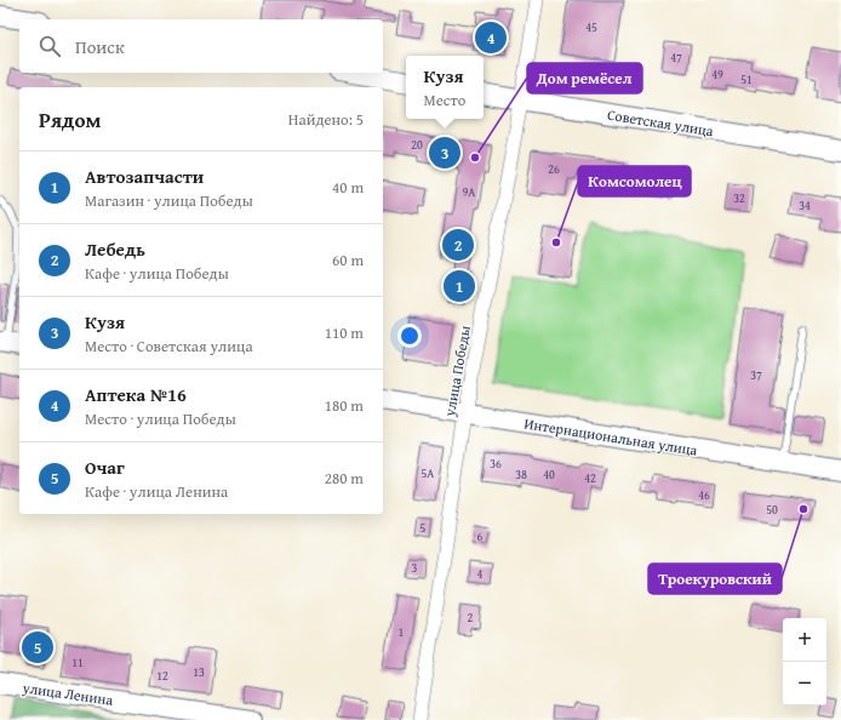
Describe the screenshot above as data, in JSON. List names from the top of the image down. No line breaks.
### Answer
{"streets":{"main road":["Советская улица","Интернациональная улица","улица Ленина"],"street":["улица Победы"]},"crossings":[["Советская улица","улица Победы"],["улица Победы","Интернациональная улица"]],"places":["Дом ремёсел","Комсомолец","Троекуровский"],"house_numbers":["45","47","49","51","20","26","9А","32","34","37","36","5А","38","40","42","46","50","5","6","3","4","2","1","11","13","12"],"page":{"pins":["4","3","2","1","5"],"search":"Поиск","popup":["Кузя","Место"],"heading":["Рядом","Найдено: 5"],"list":[{"mark":"1","name":"Автозапчасти","note":"Магазин · улица Победы","value":"40 m"},{"mark":"2","name":"Лебедь","note":"Кафе · улица Победы","value":"60 m"},{"mark":"3","name":"Кузя","note":"Место · Советская улица","value":"110 m"},{"mark":"4","name":"Аптека №16","note":"Место · улица Победы","value":"180 m"},{"mark":"5","name":"Очаг","note":"Кафе · улица Ленина","value":"280 m"}],"map_buttons":["+","−"]}}
